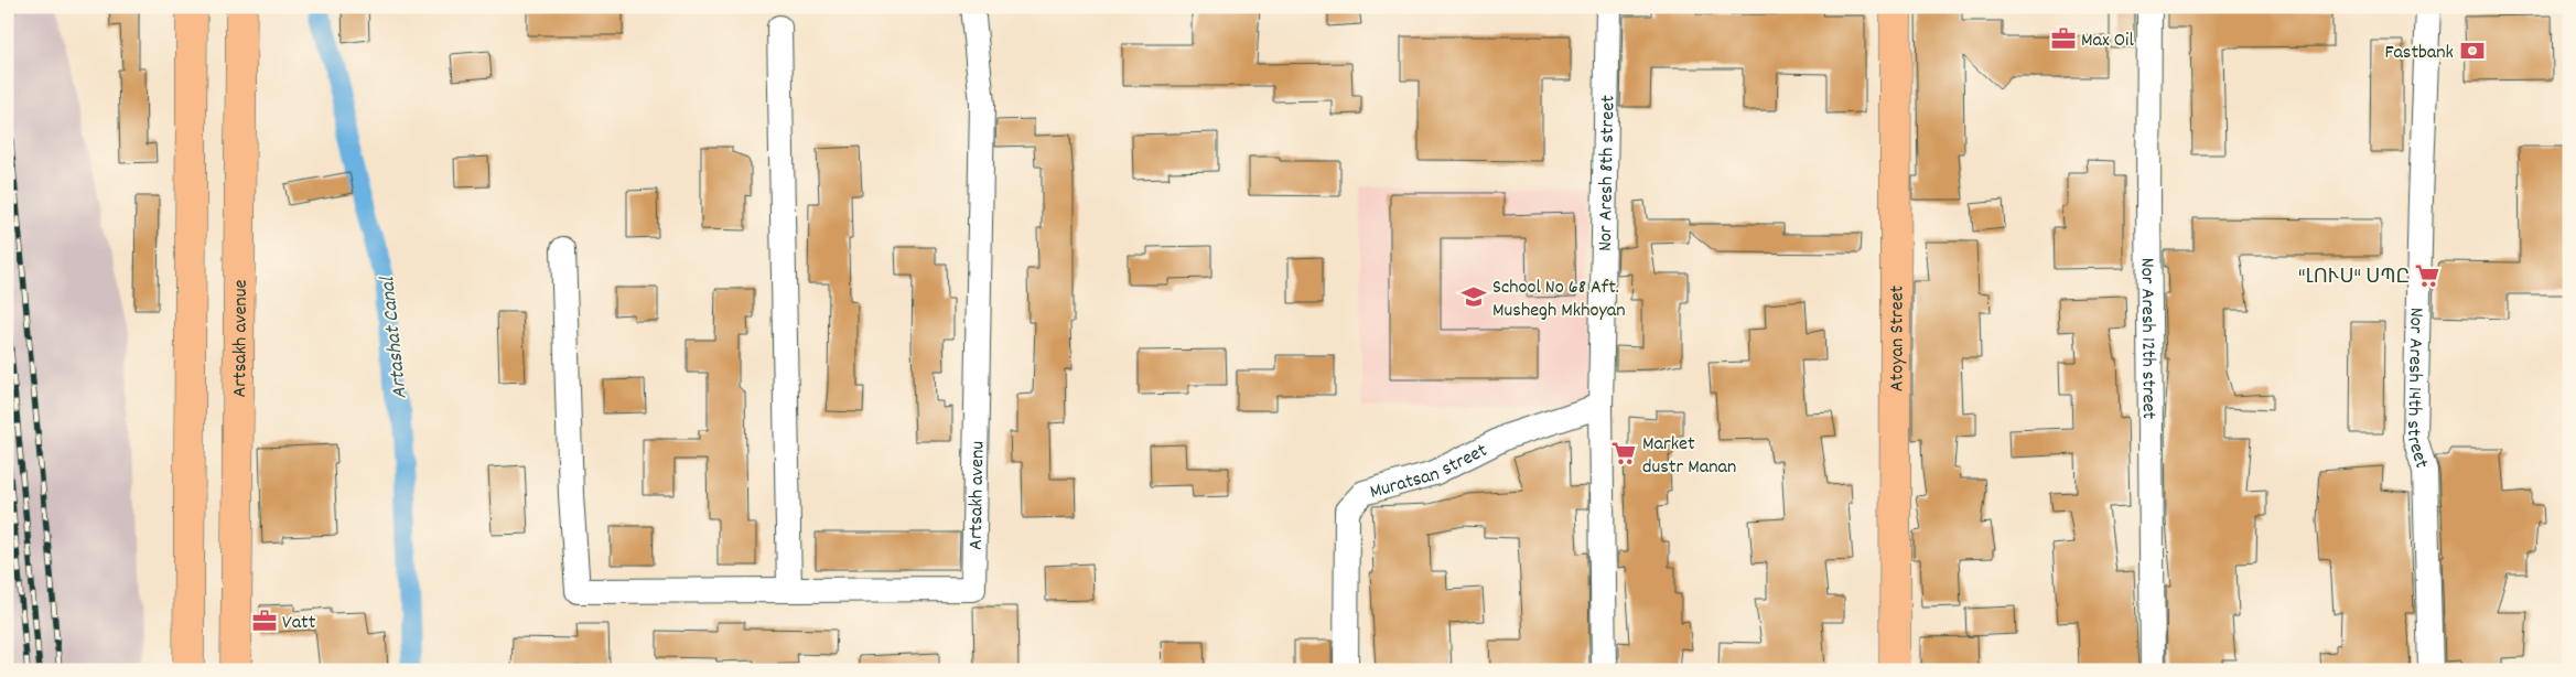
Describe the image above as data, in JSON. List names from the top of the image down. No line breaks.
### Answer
{"streets":{"main road":["Artsakh avenue","Atoyan Street"],"street":["Nor Aresh 8th street","Nor Aresh 12th street","Nor Aresh 14th street","Muratsan street","Artsakh avenu"]},"crossings":[["Nor Aresh 8th street","Muratsan street"]],"water":["Artashat Canal"],"places":{"office":["Max Oil","Vatt"],"bank":["Fastbank"],"supermarket":["\"ԼՈՒՍ\" ՍՊԸ","Market dustr Manan"],"school or university":["School No 68 Aft. Mushegh Mkhoyan"]}}
